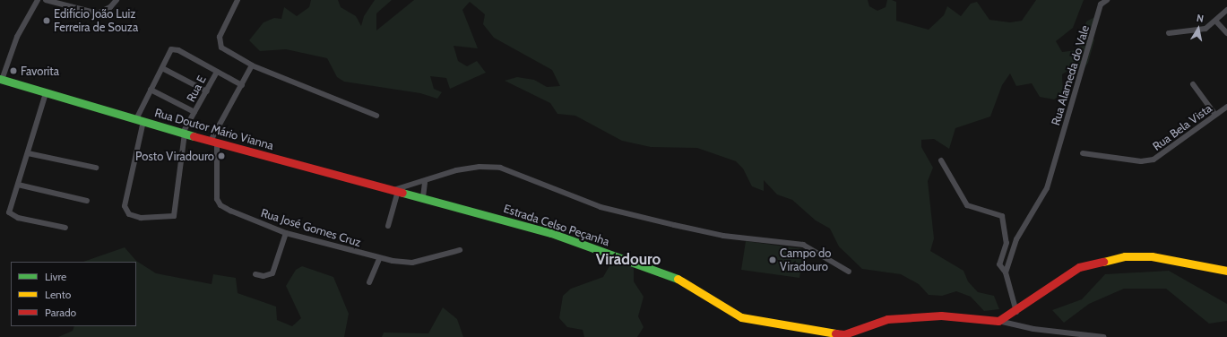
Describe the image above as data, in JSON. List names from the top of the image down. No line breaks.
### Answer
{"streets":{"main road":["Rua Doutor Mário Vianna","Estrada Celso Peçanha"],"street":["Rua Alameda do Vale","Rua E","Rua Bela Vista","Rua José Gomes Cruz"]},"crossings":[["Rua E","Rua Doutor Mário Vianna"],["Rua Doutor Mário Vianna","Estrada Celso Peçanha"],["Rua Doutor Mário Vianna","Rua José Gomes Cruz"]],"districts":["Viradouro"],"places":["Edifício João Luiz Ferreira de Souza","Favorita","Posto Viradouro","Campo do Viradouro"],"legend":["Livre","Lento","Parado"],"north":"top"}
